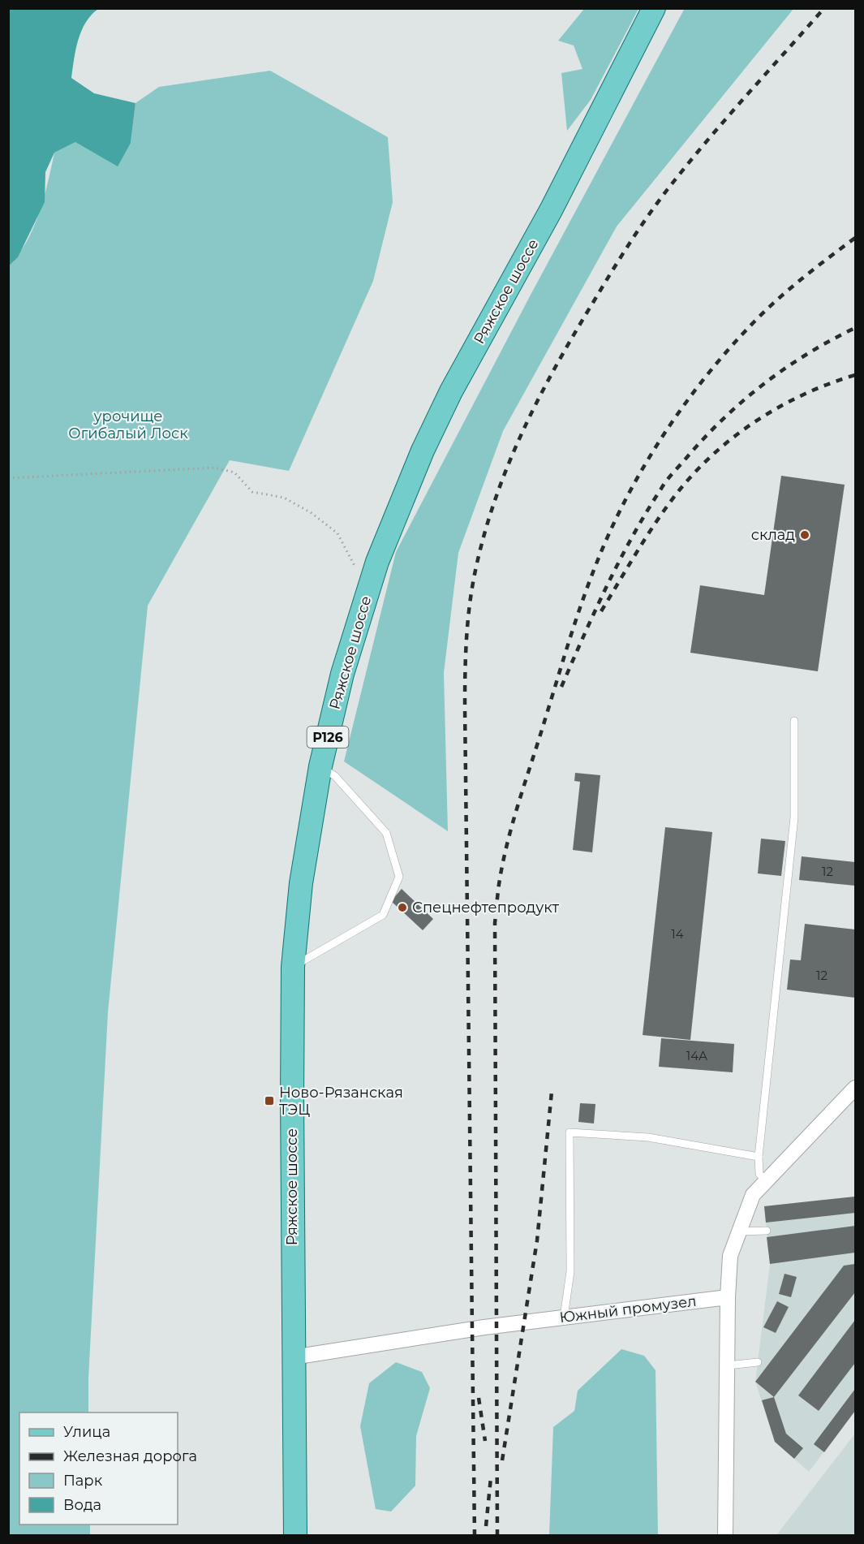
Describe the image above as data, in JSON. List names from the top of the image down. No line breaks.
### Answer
{"streets":{"main road":["Ряжское шоссе","Р126"],"street":["Южный промузел"]},"crossings":[["Ряжское шоссе","Южный промузел"]],"parks":["урочище Огибалый Лоск"],"places":{"other":["склад","Спецнефтепродукт"],"transit":["Ново-Рязанская ТЭЦ"]},"house_numbers":["12","14","12","14А"],"legend":["Улица","Железная дорога","Парк","Вода"]}
